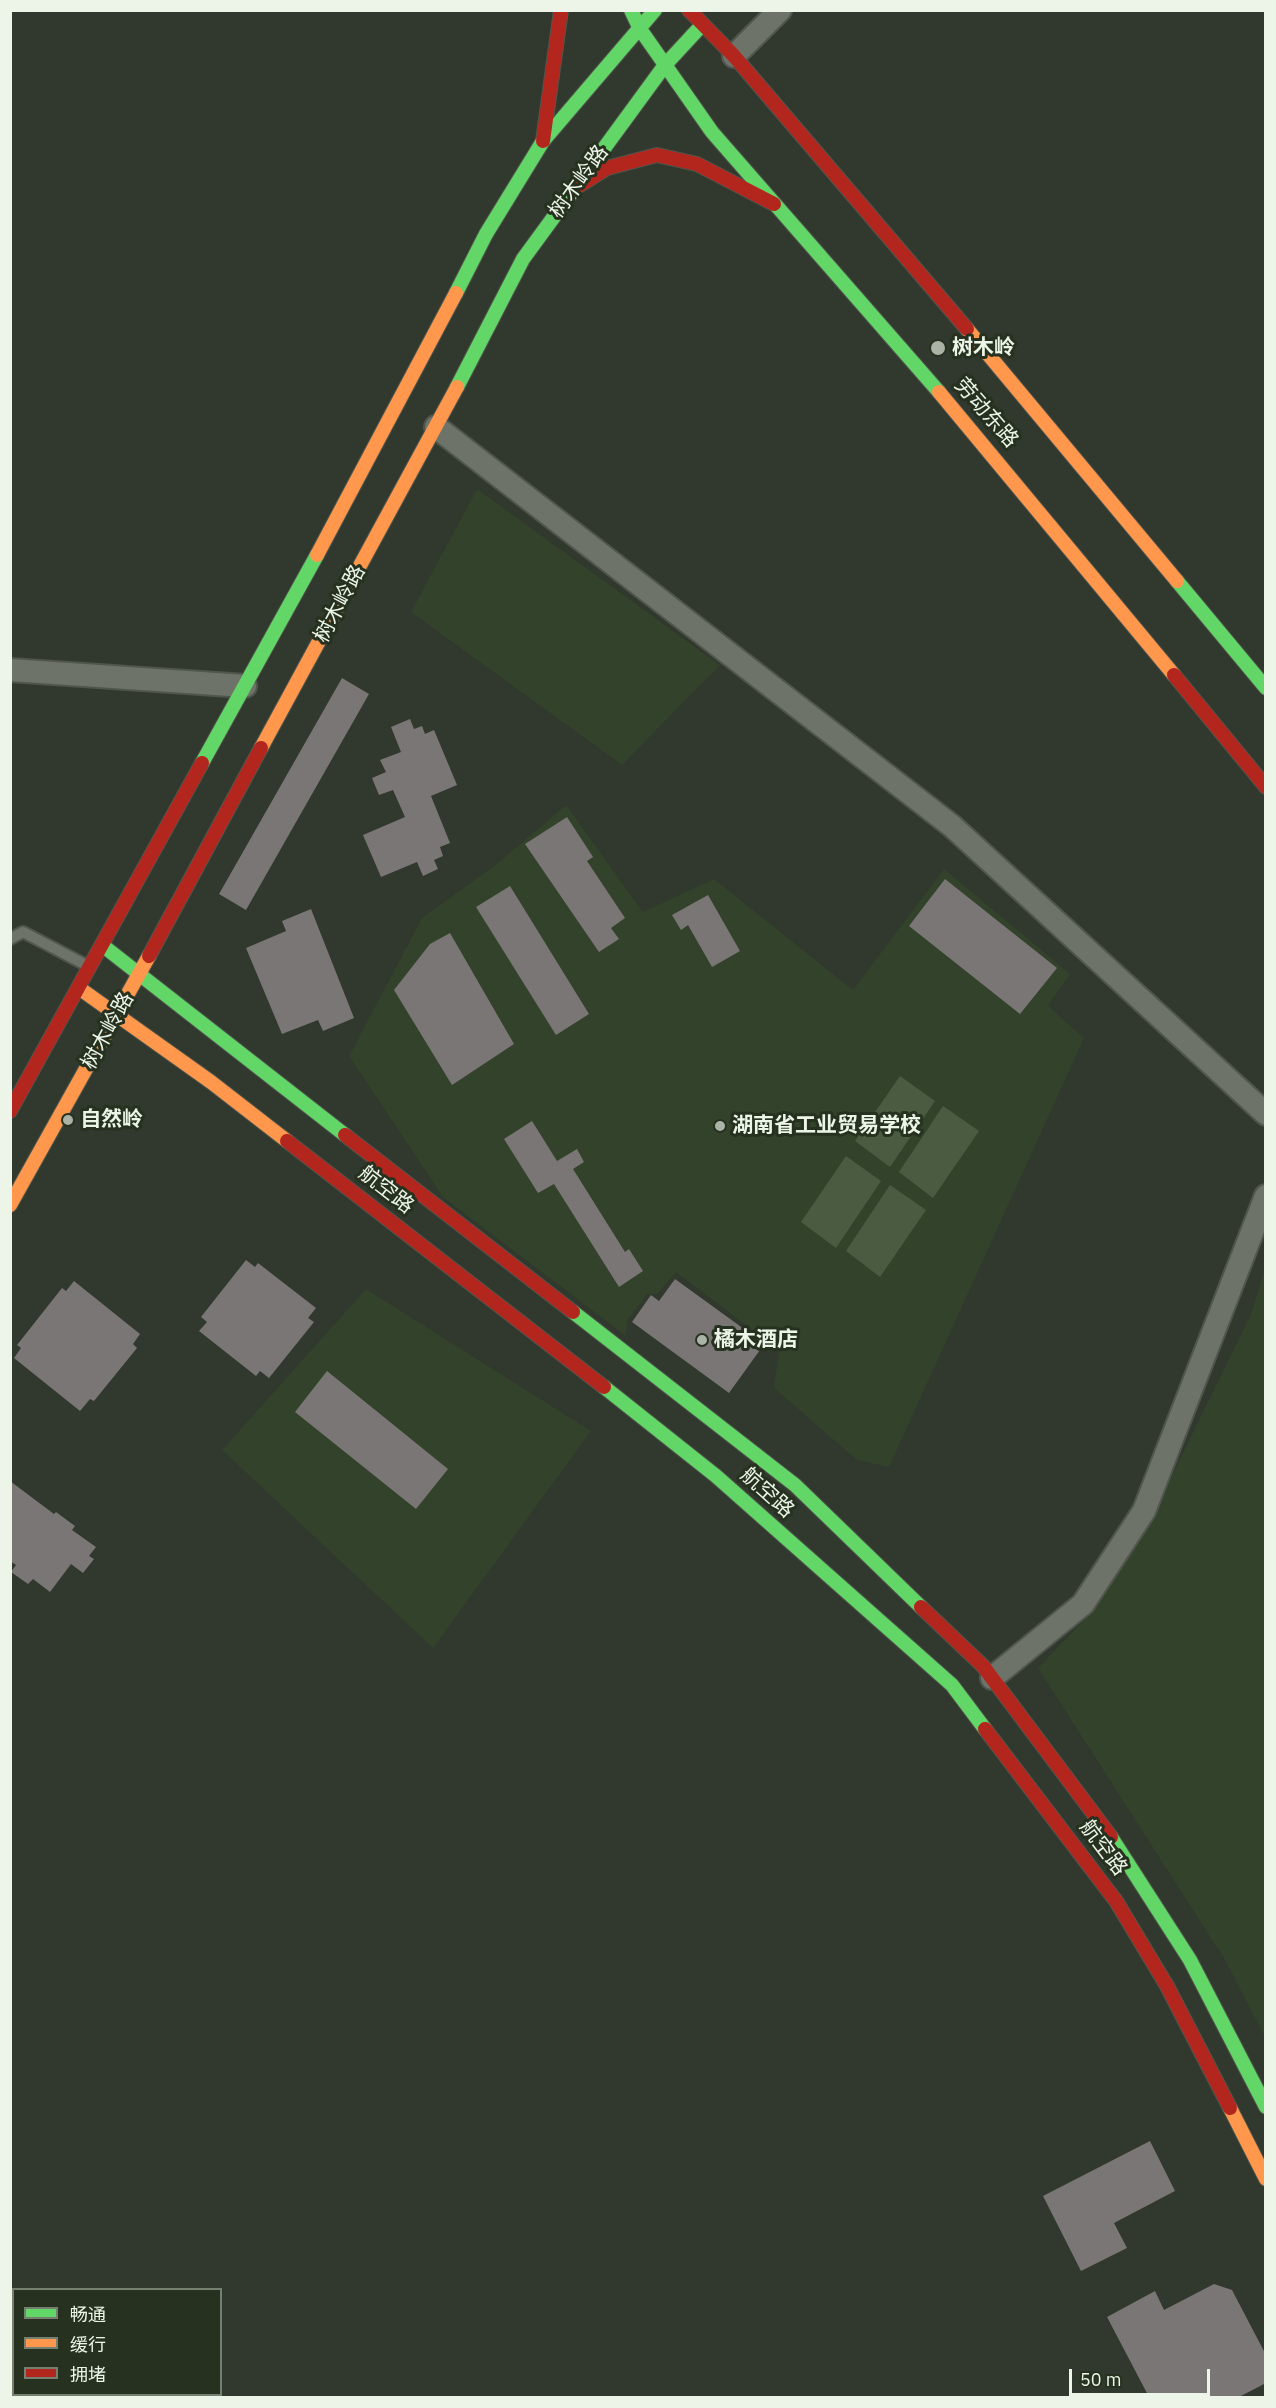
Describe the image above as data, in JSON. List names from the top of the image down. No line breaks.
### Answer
{"streets":{"main road":["树木岭路","劳动东路","航空路"]},"crossings":[["树木岭路","劳动东路"],["树木岭路","航空路"]],"places":["树木岭","自然岭","湖南省工业贸易学校","橘木酒店"],"legend":["畅通","缓行","拥堵"],"scale_bar":"50 m"}
